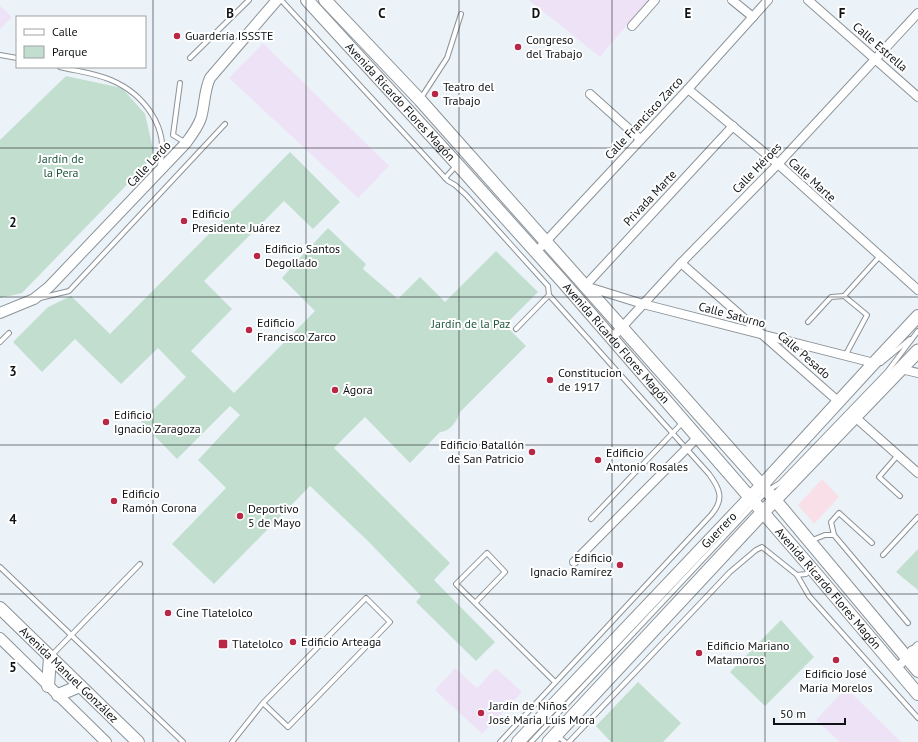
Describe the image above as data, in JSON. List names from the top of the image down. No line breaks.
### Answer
{"streets":{"main road":["Avenida Ricardo Flores Magón","Guerrero","Avenida Manuel González"],"street":["Calle Estrella","Calle Francisco Zarco","Calle Lerdo","Calle Héroes","Calle Marte","Privada Marte","Calle Saturno","Calle Pesado"]},"crossings":[["Calle Estrella","Calle Héroes"],["Avenida Ricardo Flores Magón","Calle Francisco Zarco"],["Avenida Ricardo Flores Magón","Calle Héroes"],["Avenida Ricardo Flores Magón","Privada Marte"],["Avenida Ricardo Flores Magón","Calle Saturno"],["Avenida Ricardo Flores Magón","Guerrero"],["Calle Francisco Zarco","Calle Marte"],["Calle Héroes","Calle Marte"],["Calle Héroes","Calle Saturno"],["Calle Héroes","Calle Pesado"],["Calle Marte","Privada Marte"],["Privada Marte","Calle Saturno"],["Calle Saturno","Calle Pesado"],["Calle Saturno","Guerrero"],["Calle Pesado","Guerrero"]],"parks":["Jardín de la Pera","Jardín de la Paz"],"places":{"other":["Guardería ISSSTE","Congreso del Trabajo","Teatro del Trabajo","Edificio Presidente Juárez","Edificio Santos Degollado","Edificio Francisco Zarco","Constitucion de 1917","Ágora","Edificio Ignacio Zaragoza","Edificio Batallón de San Patricio","Edificio Antonio Rosales","Edificio Ramón Corona","Deportivo 5 de Mayo","Edificio Ignacio Ramírez","Cine Tlatelolco","Edificio Arteaga","Edificio Mariano Matamoros","Edificio José María Morelos","Jardín de Niños José Maria Luis Mora"],"transit":["Tlatelolco"]},"legend":["Calle","Parque"],"scale_bar":"50 m","grid":{"columns":["B","C","D","E","F"],"rows":["2","3","4","5"]}}
